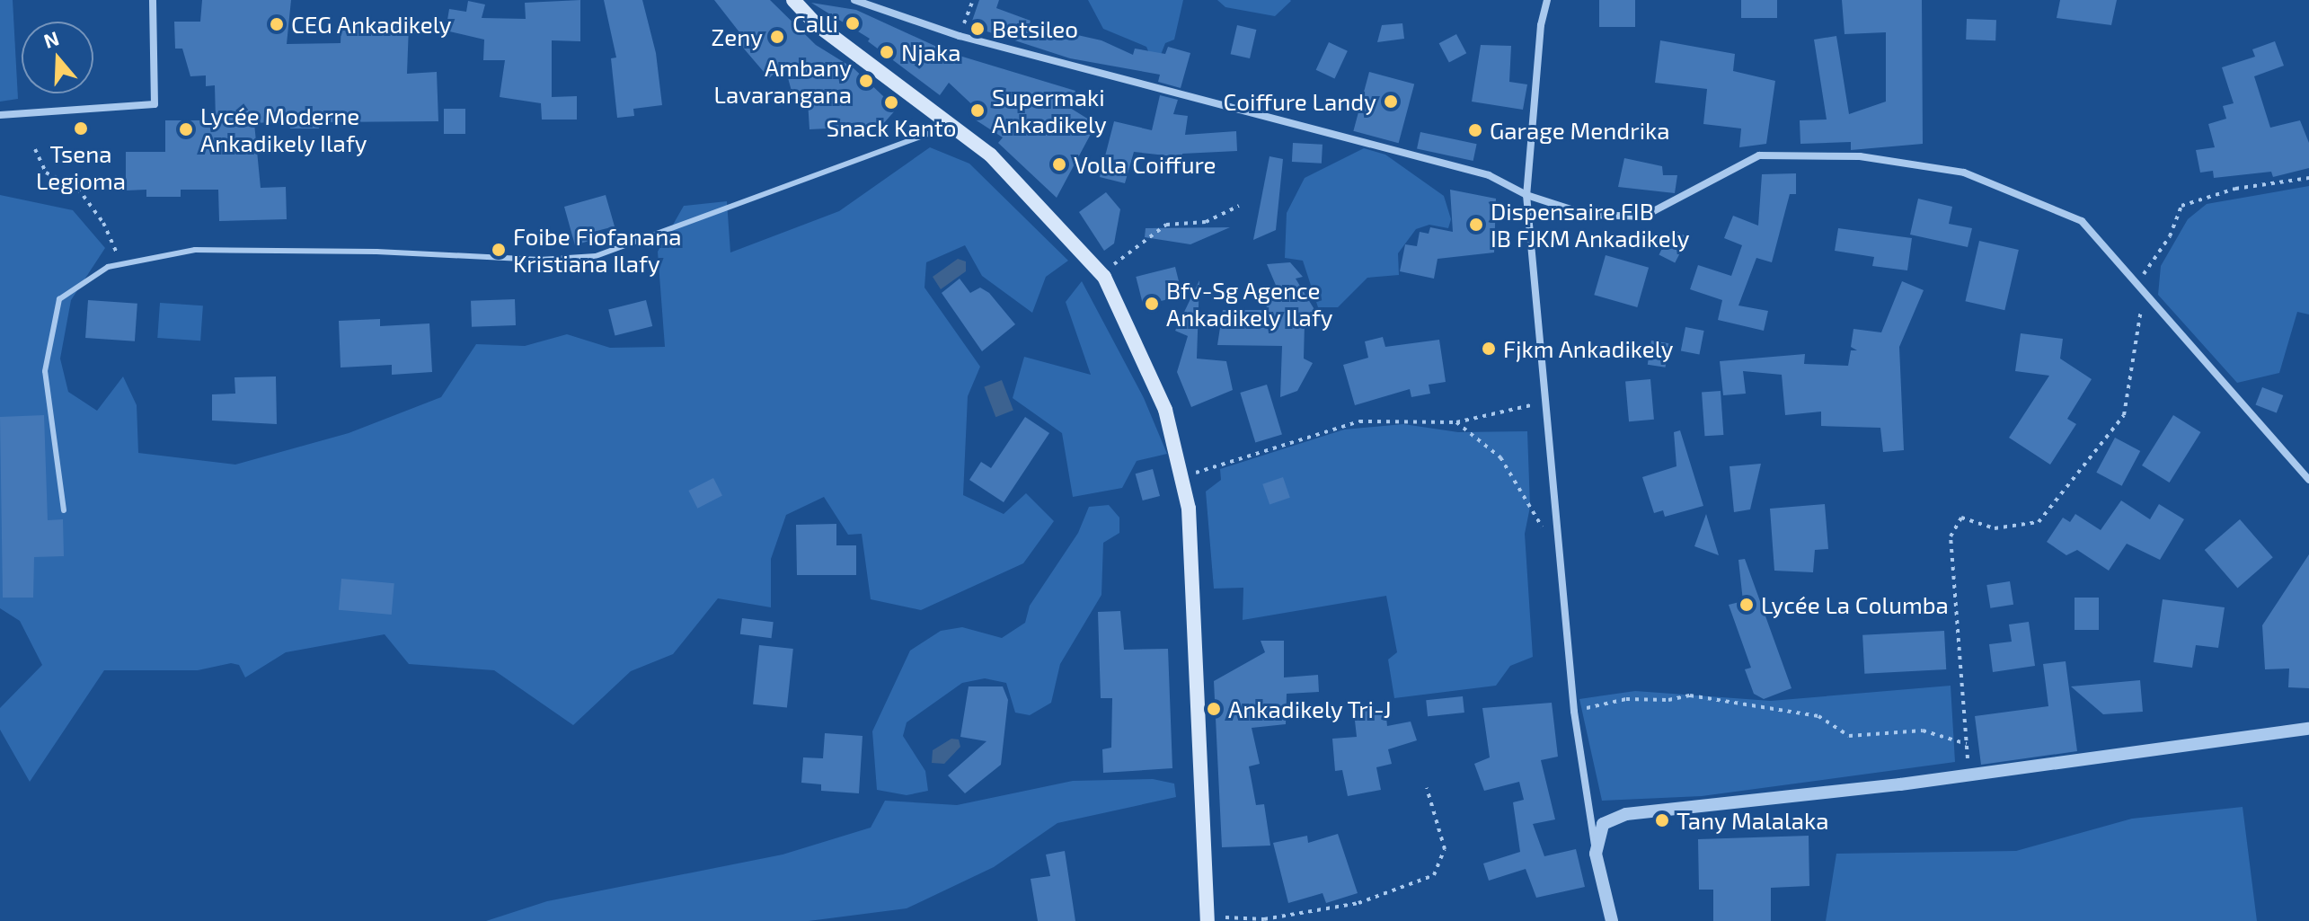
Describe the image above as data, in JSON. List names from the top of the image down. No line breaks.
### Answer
{"places":["Calli","CEG Ankadikely","Betsileo","Zeny","Njaka","Ambany Lavarangana","Coiffure Landy","Snack Kanto","Supermaki Ankadikely","Tsena Legioma","Lycée Moderne Ankadikely Ilafy","Garage Mendrika","Volla Coiffure","Dispensaire FIB IB FJKM Ankadikely","Foibe Fiofanana Kristiana Ilafy","Bfv-Sg Agence Ankadikely Ilafy","Fjkm Ankadikely","Lycée La Columba","Ankadikely Tri-J","Tany Malalaka"],"north":"top"}
